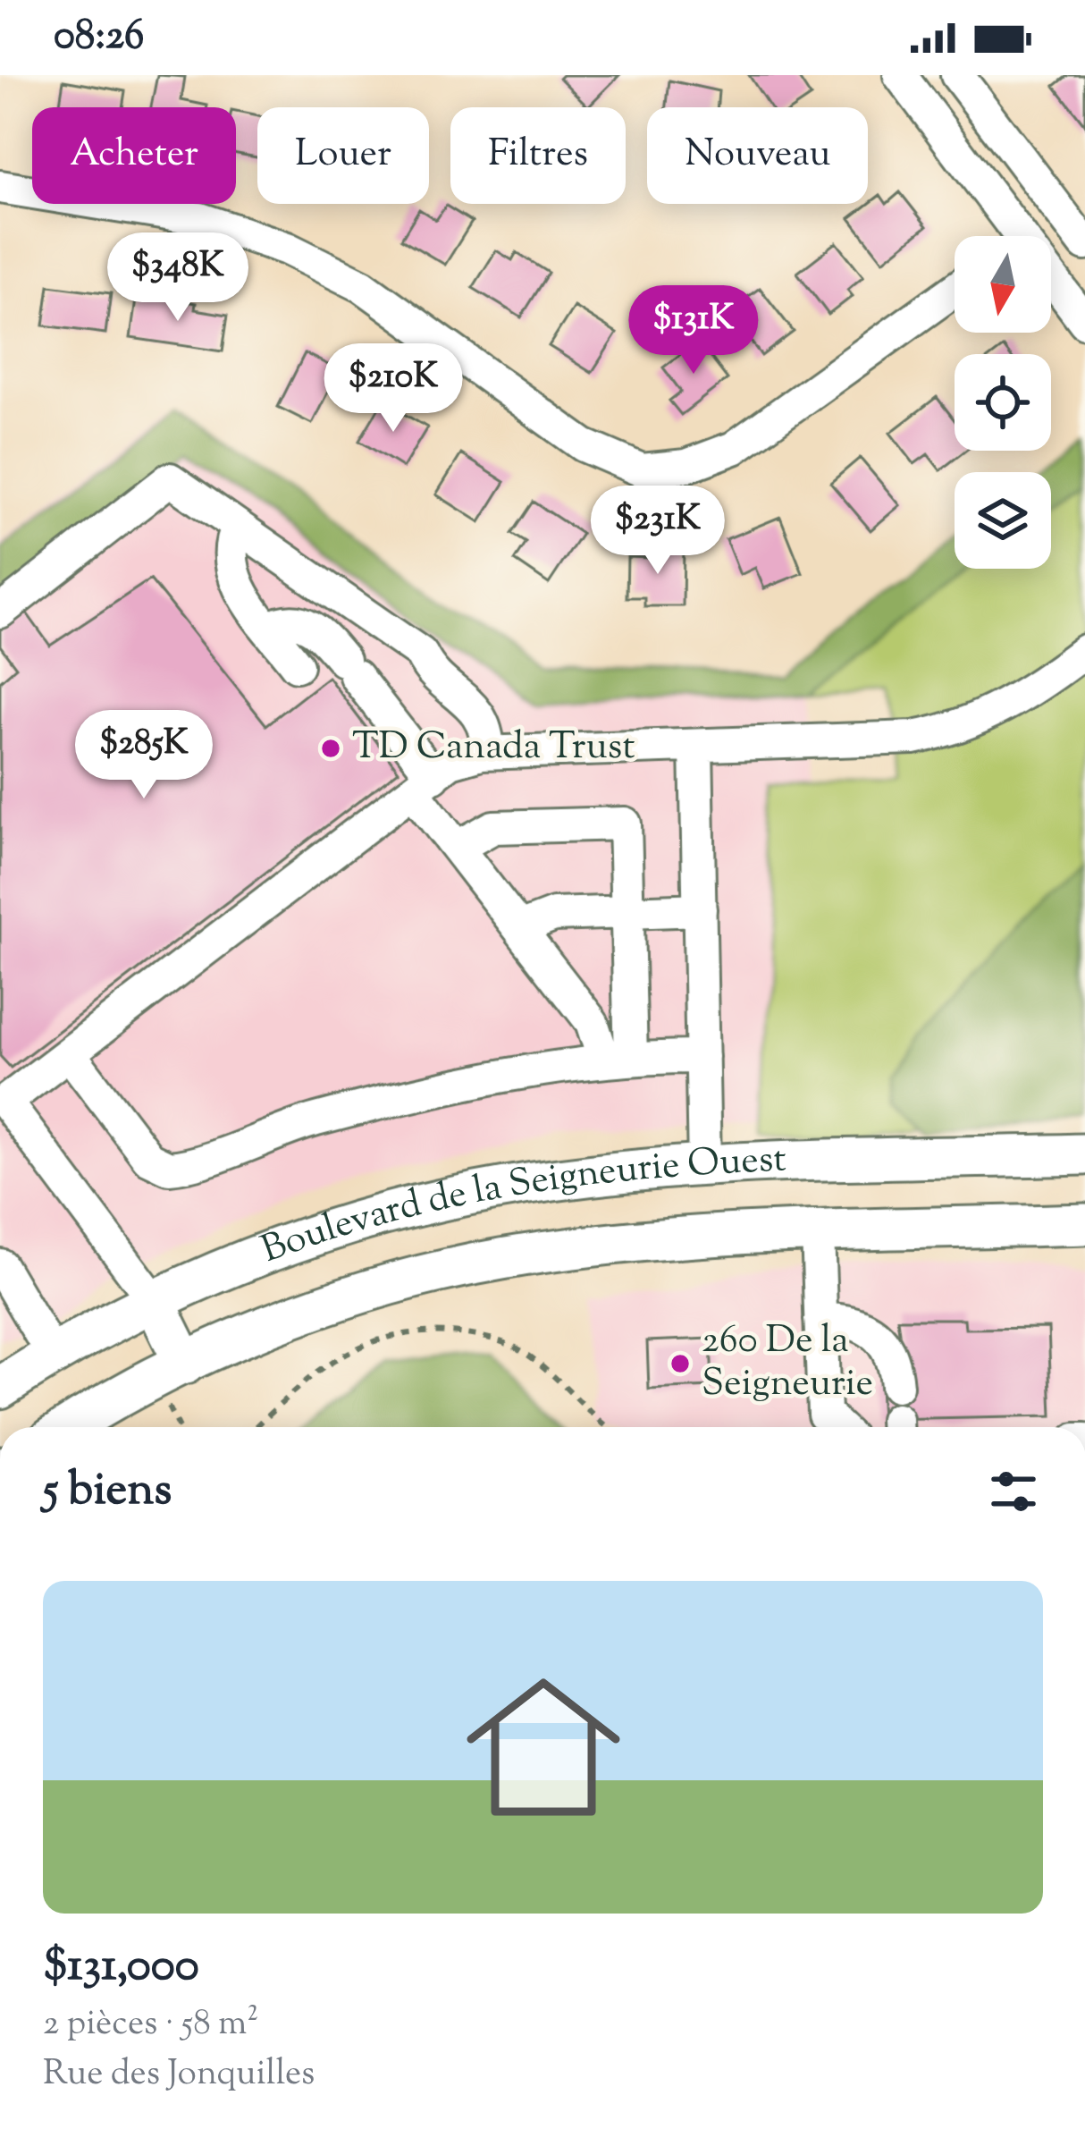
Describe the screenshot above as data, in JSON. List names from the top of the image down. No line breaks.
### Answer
{"streets":{"main road":["Boulevard de la Seigneurie Ouest"]},"places":["TD Canada Trust","260 De la Seigneurie"],"north":"bottom","page":{"status":"08:26","chip":["Acheter","Louer","Filtres","Nouveau"],"price":["$348K","$131K","$210K","$231K","$285K"],"heading":"5 biens","list":[{"name":"$131,000","note":"2 pièces · 58 m² · Rue des Jonquilles"}]}}
